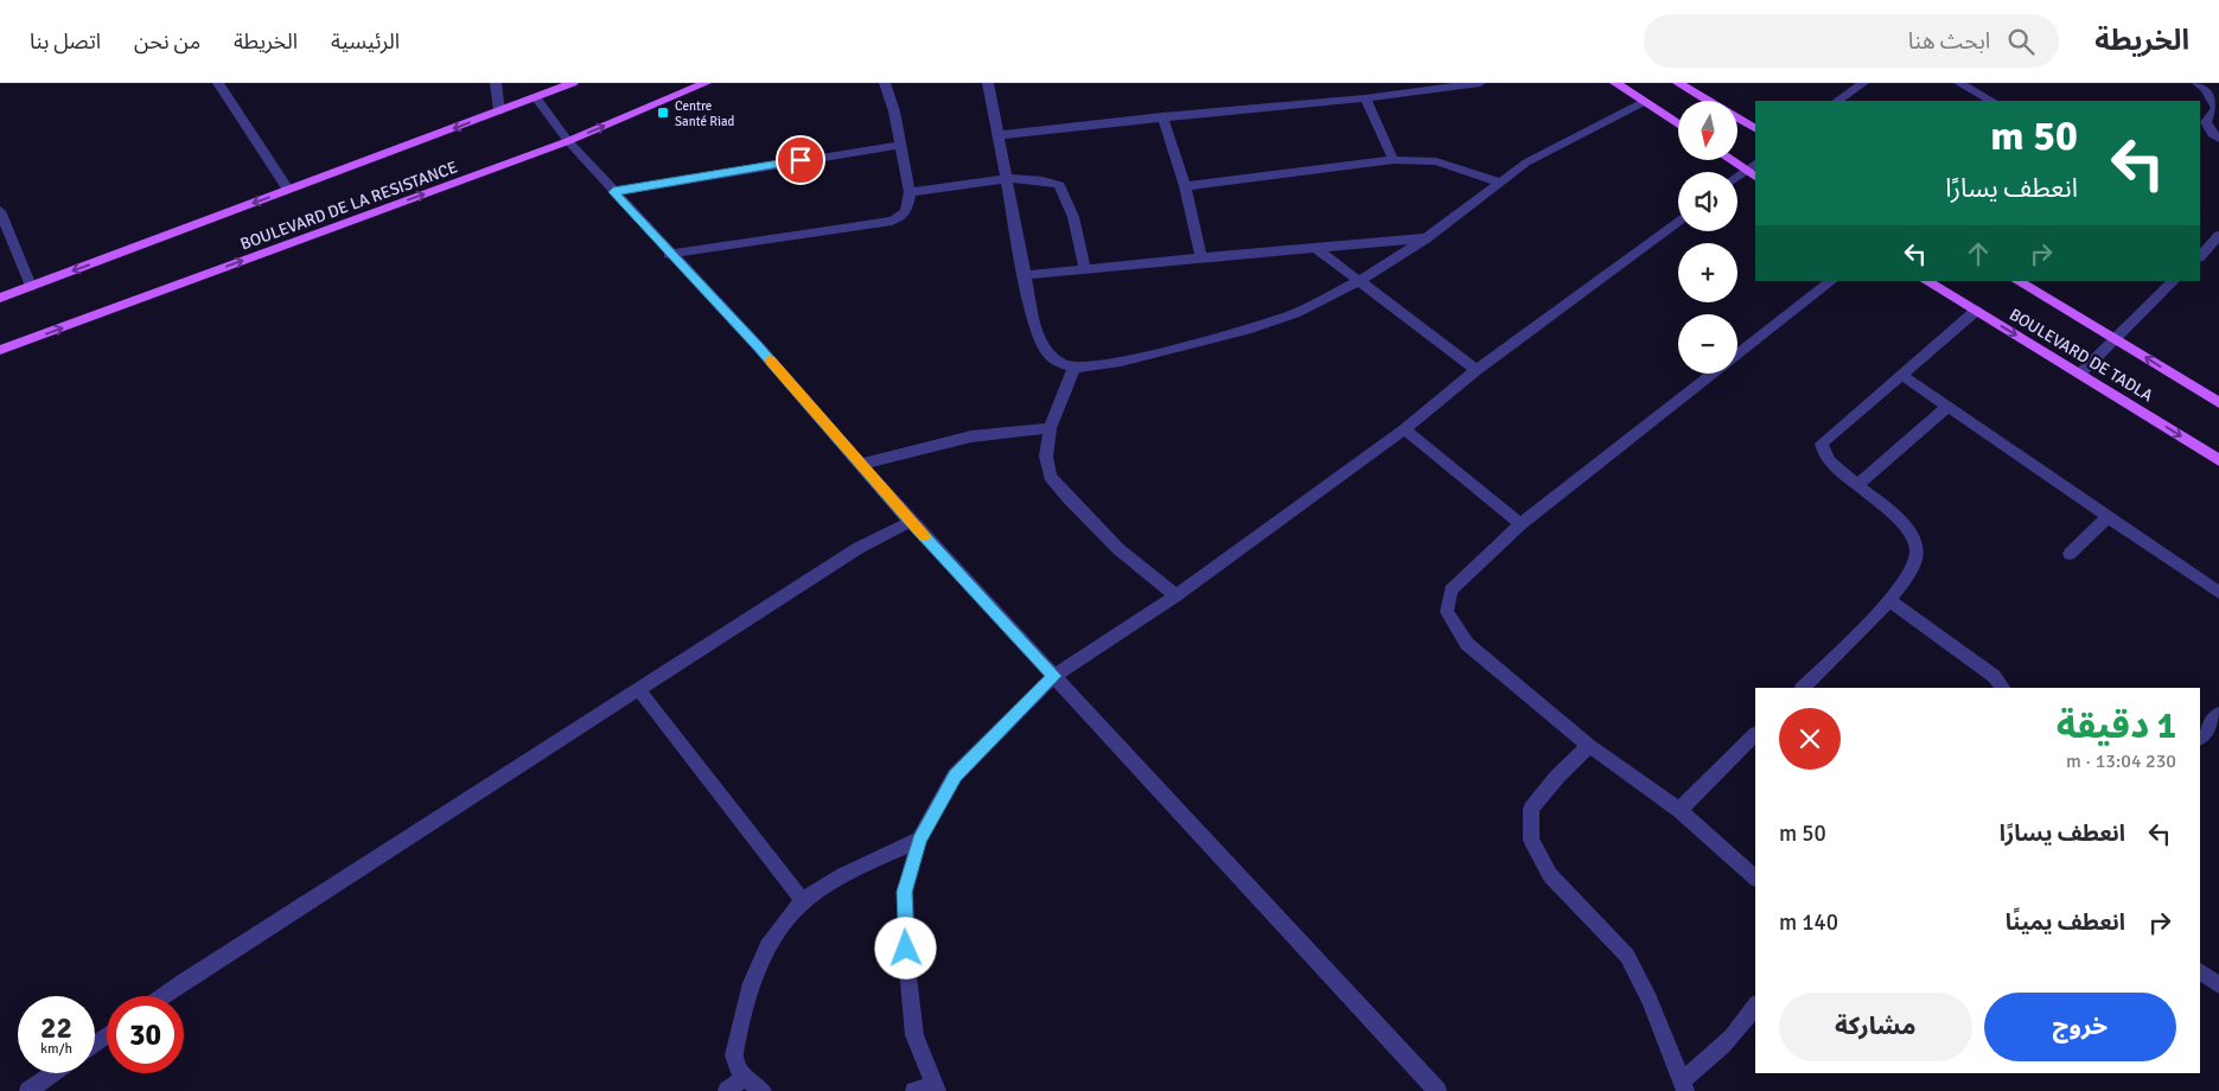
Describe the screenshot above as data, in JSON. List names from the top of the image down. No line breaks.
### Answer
{"streets":{"main road":["BOULEVARD DE LA RESISTANCE","BOULEVARD DE TADLA"]},"places":{"transit":["Centre Santé Riad"]},"north":"bottom","page":{"header":"الخريطة","search":"ابحث هنا","nav":["الرئيسية","الخريطة","من نحن","اتصل بنا"],"map_buttons":["+","−"],"turn":["50 m","انعطف يسارًا"],"heading":["1 دقيقة","230 m · 13:04"],"list":[{"name":"انعطف يسارًا","value":"50 m"},{"name":"انعطف يمينًا","value":"140 m"}],"buttons":["خروج","مشاركة"],"speed":"22 km/h","limit":"30"}}
